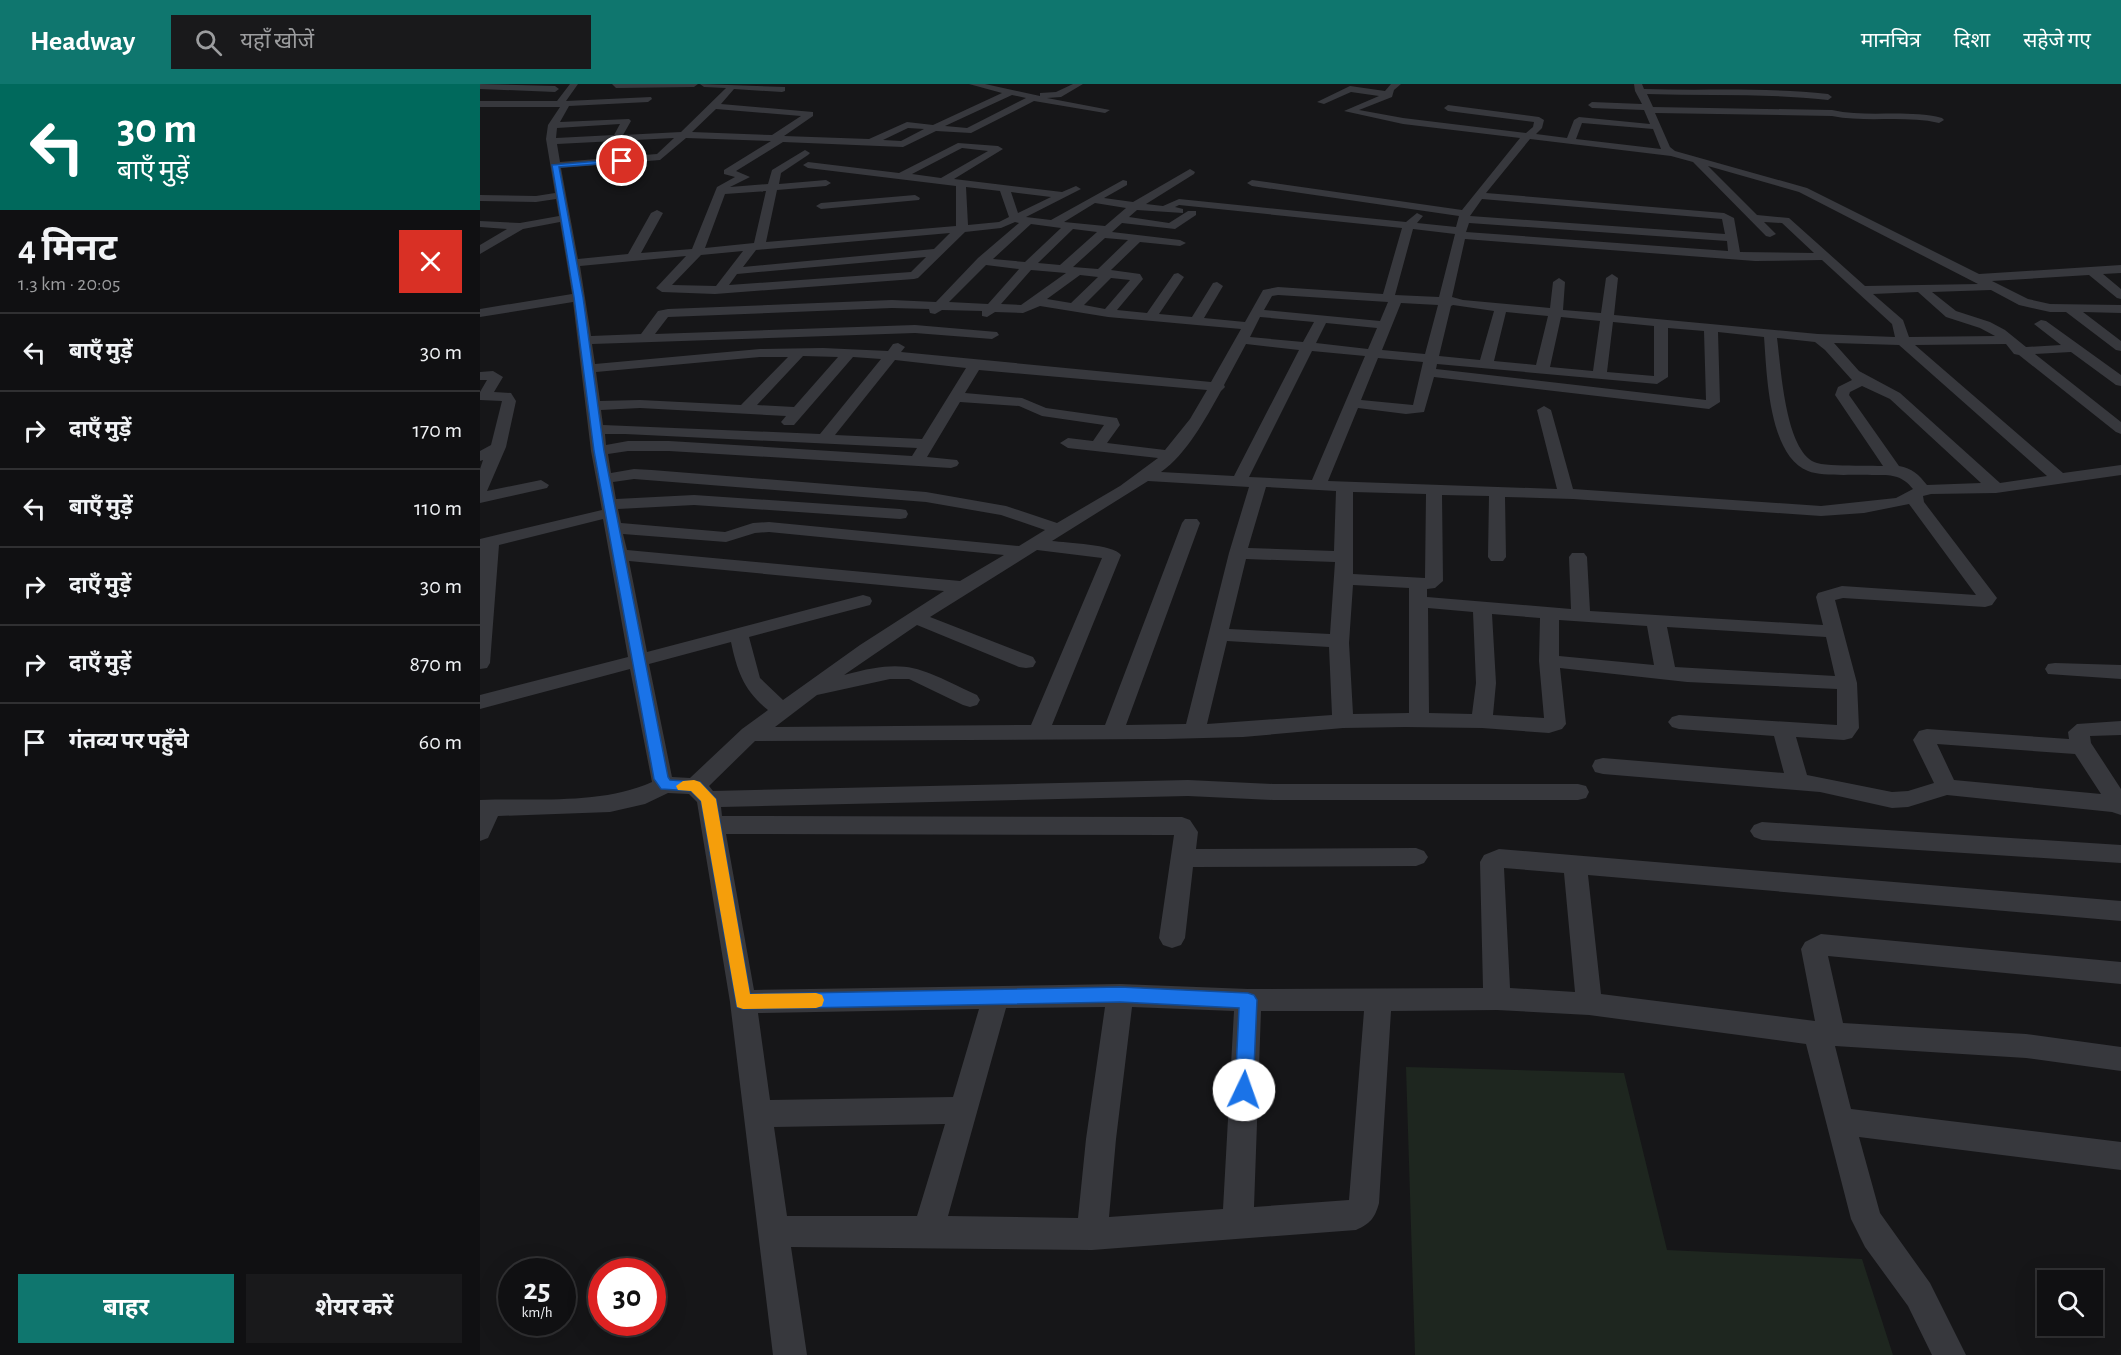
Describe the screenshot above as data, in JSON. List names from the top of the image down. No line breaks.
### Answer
{"page":{"header":"Headway","search":"यहाँ खोजें","nav":["मानचित्र","दिशा","सहेजे गए"],"turn":["30 m","बाएँ मुड़ें"],"heading":["4 मिनट","1.3 km · 20:05"],"list":[{"name":"बाएँ मुड़ें","value":"30 m"},{"name":"दाएँ मुड़ें","value":"170 m"},{"name":"बाएँ मुड़ें","value":"110 m"},{"name":"दाएँ मुड़ें","value":"30 m"},{"name":"दाएँ मुड़ें","value":"870 m"},{"name":"गंतव्य पर पहुँचे","value":"60 m"}],"speed":"25 km/h","limit":"30","buttons":["बाहर","शेयर करें"]}}
